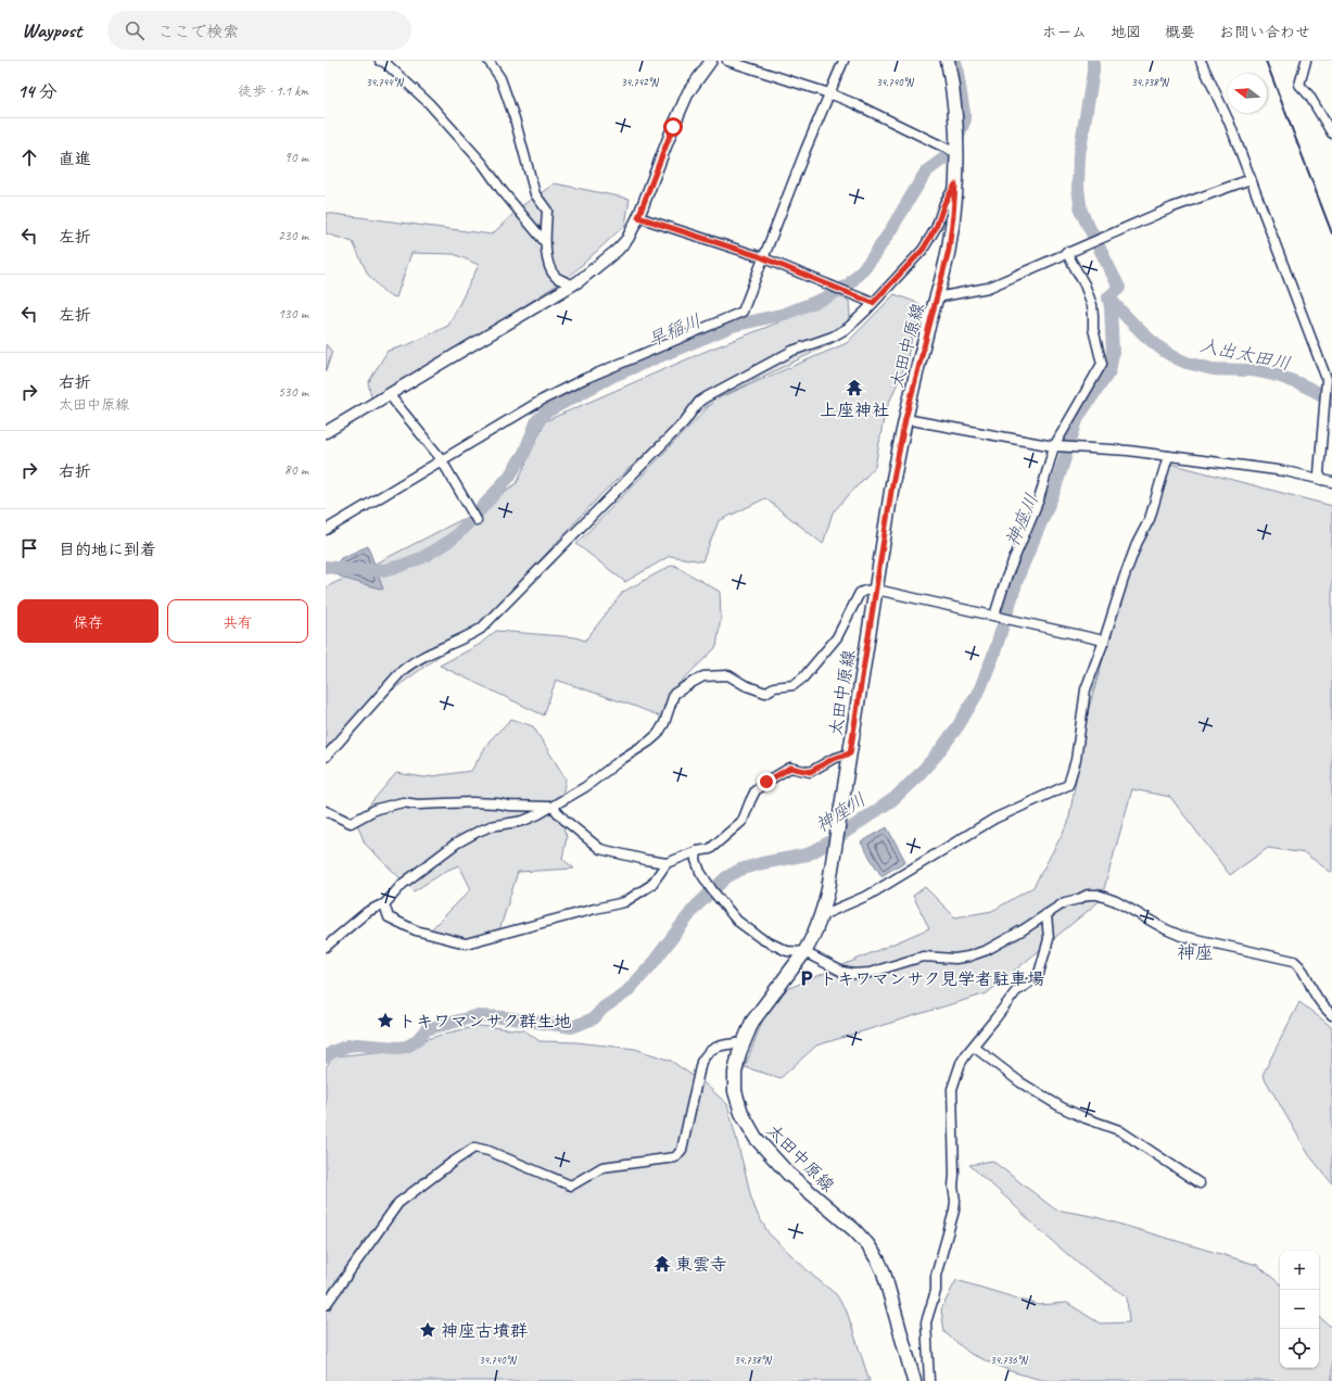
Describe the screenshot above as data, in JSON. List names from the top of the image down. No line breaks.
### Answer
{"streets":{"main road":["太田中原線"]},"districts":["神座"],"water":["早稲川","入出太田川","神座川"],"places":{"temple":["上座神社","東雲寺"],"parking":["トキワマンサク見学者駐車場"],"place":["トキワマンサク群生地","神座古墳群"]},"north":"left","page":{"header":"Waypost","search":"ここで検索","nav":["ホーム","地図","概要","お問い合わせ"],"heading":["14 分","徒歩 · 1.1 km"],"list":[["直進","90 m"],["左折","230 m"],["左折","130 m"],["右折","太田中原線","530 m"],["右折","80 m"],"目的地に到着"],"buttons":["保存","共有"],"map_buttons":["+","−"]},"coordinates":["34.744°N","34.742°N","34.740°N","34.738°N","34.736°N"]}
